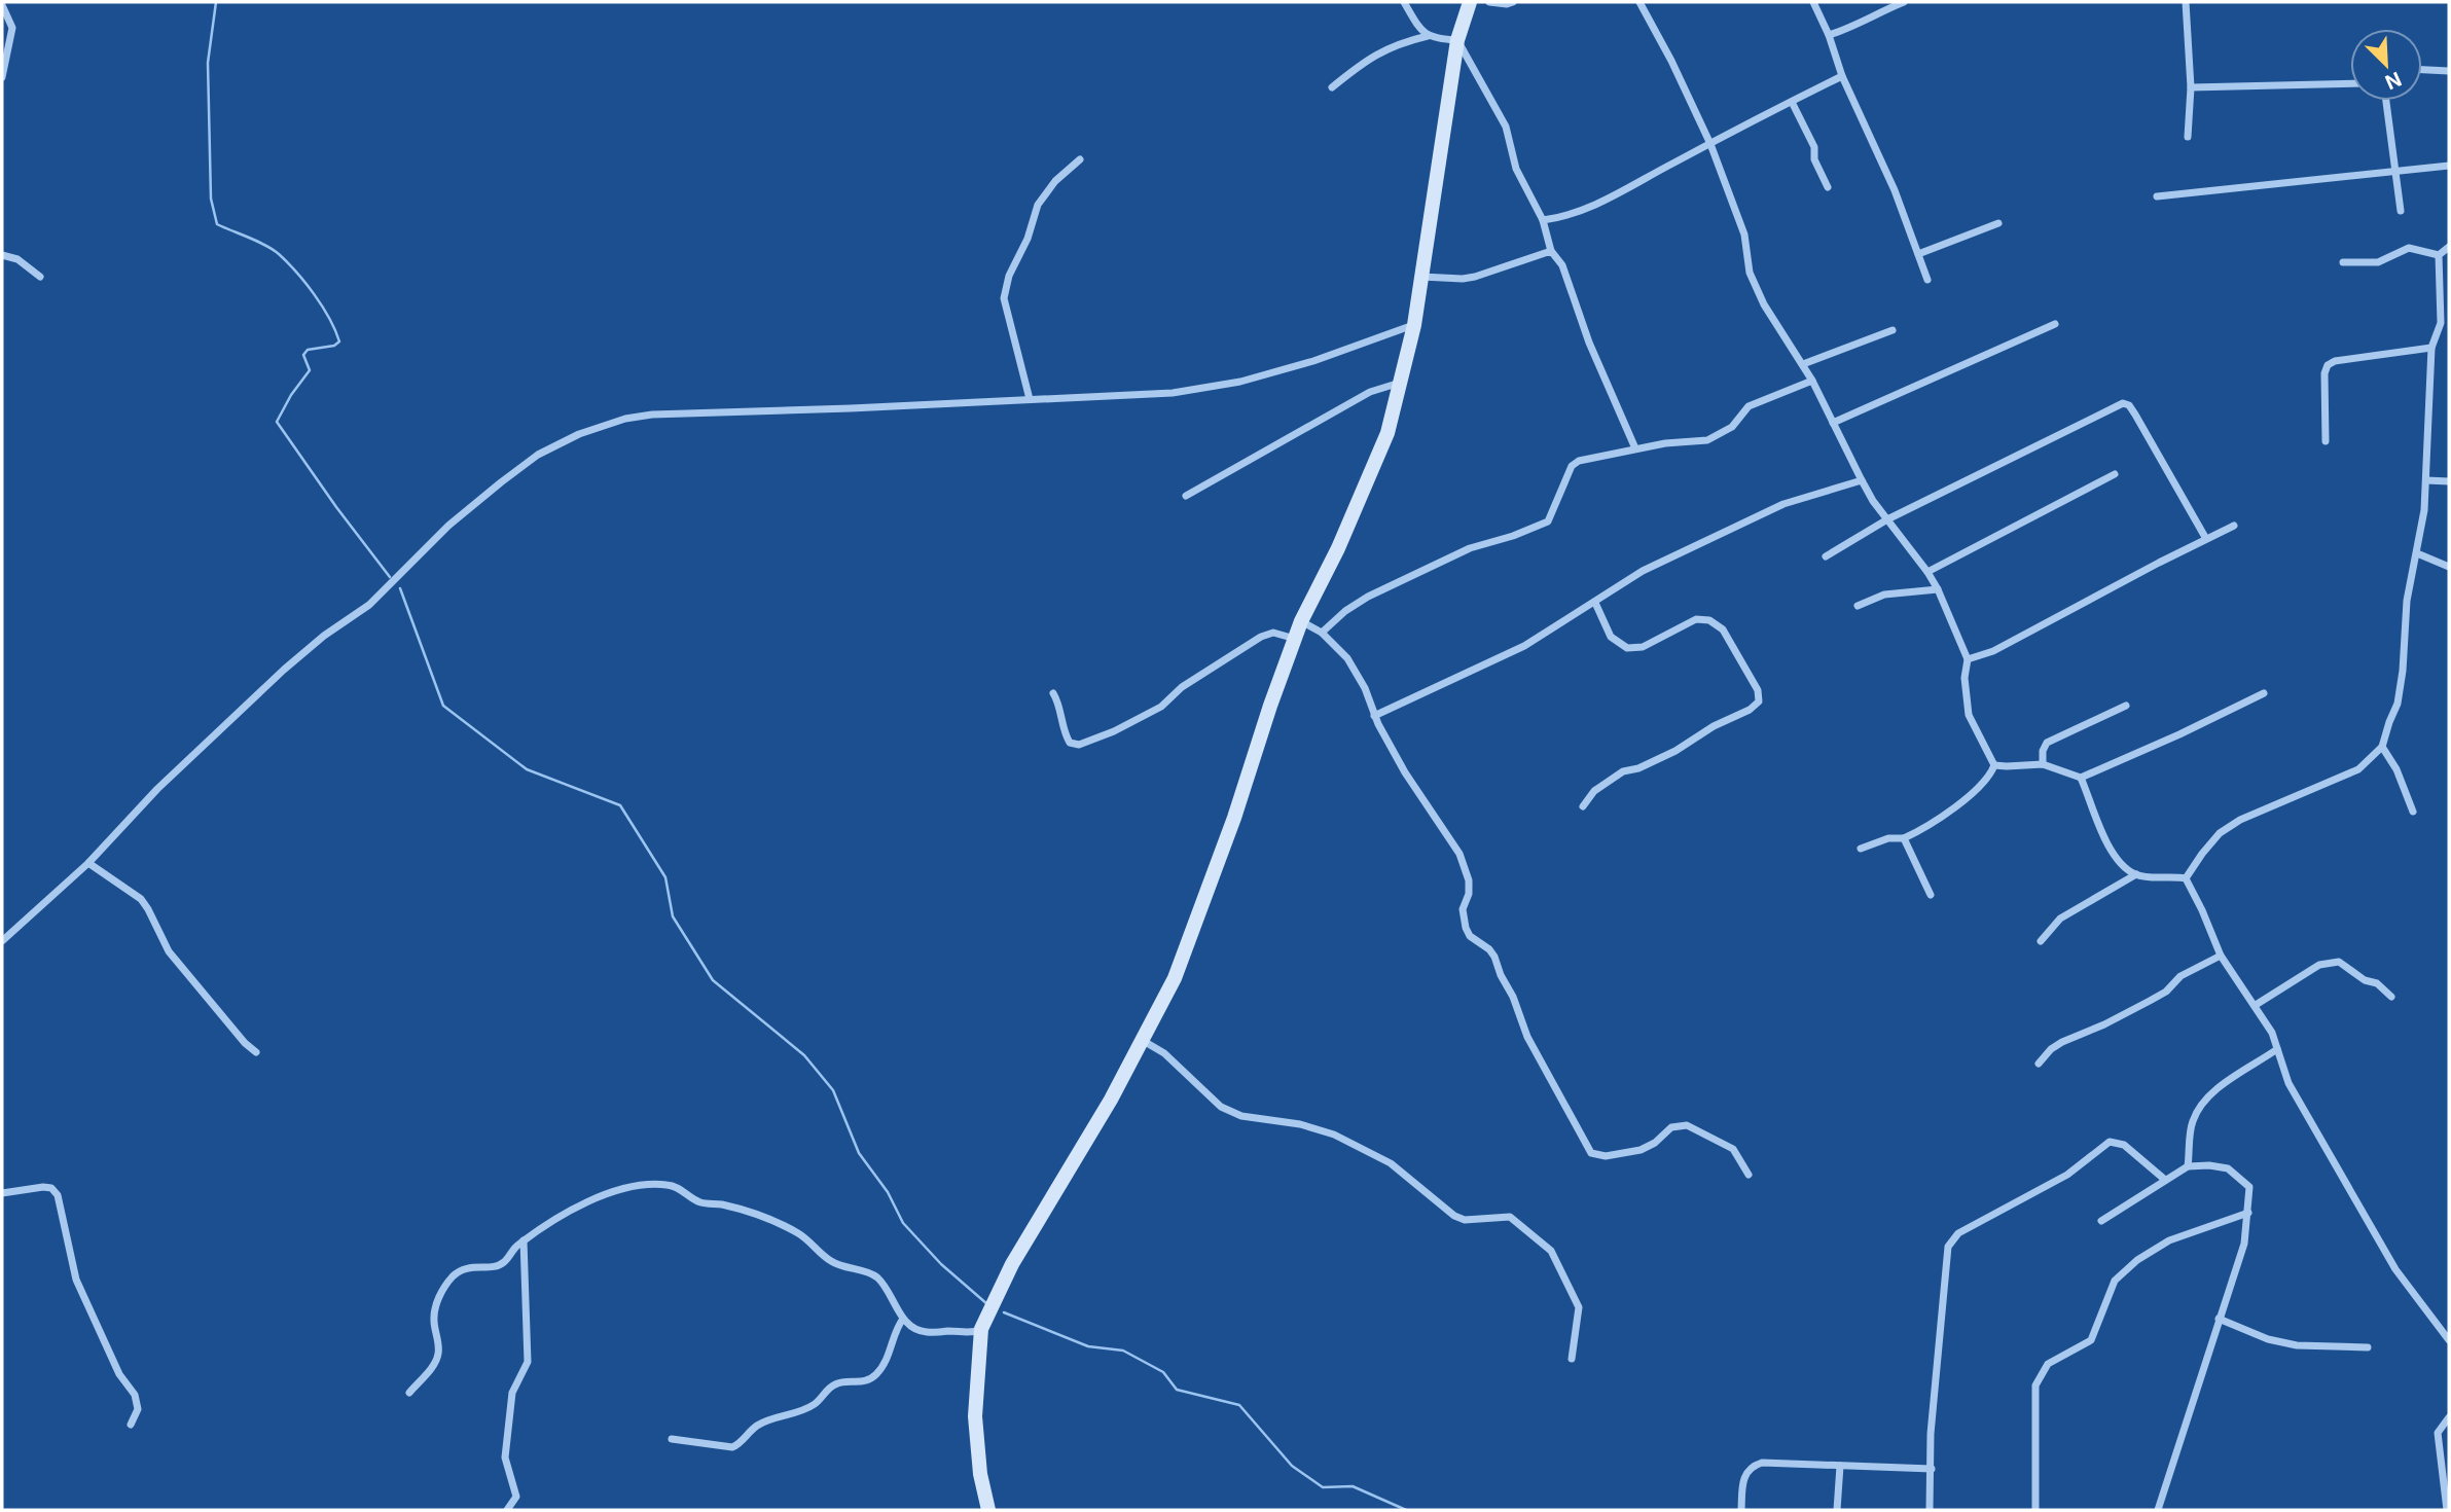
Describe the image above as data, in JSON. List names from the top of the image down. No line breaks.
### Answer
{"north":"bottom right"}
